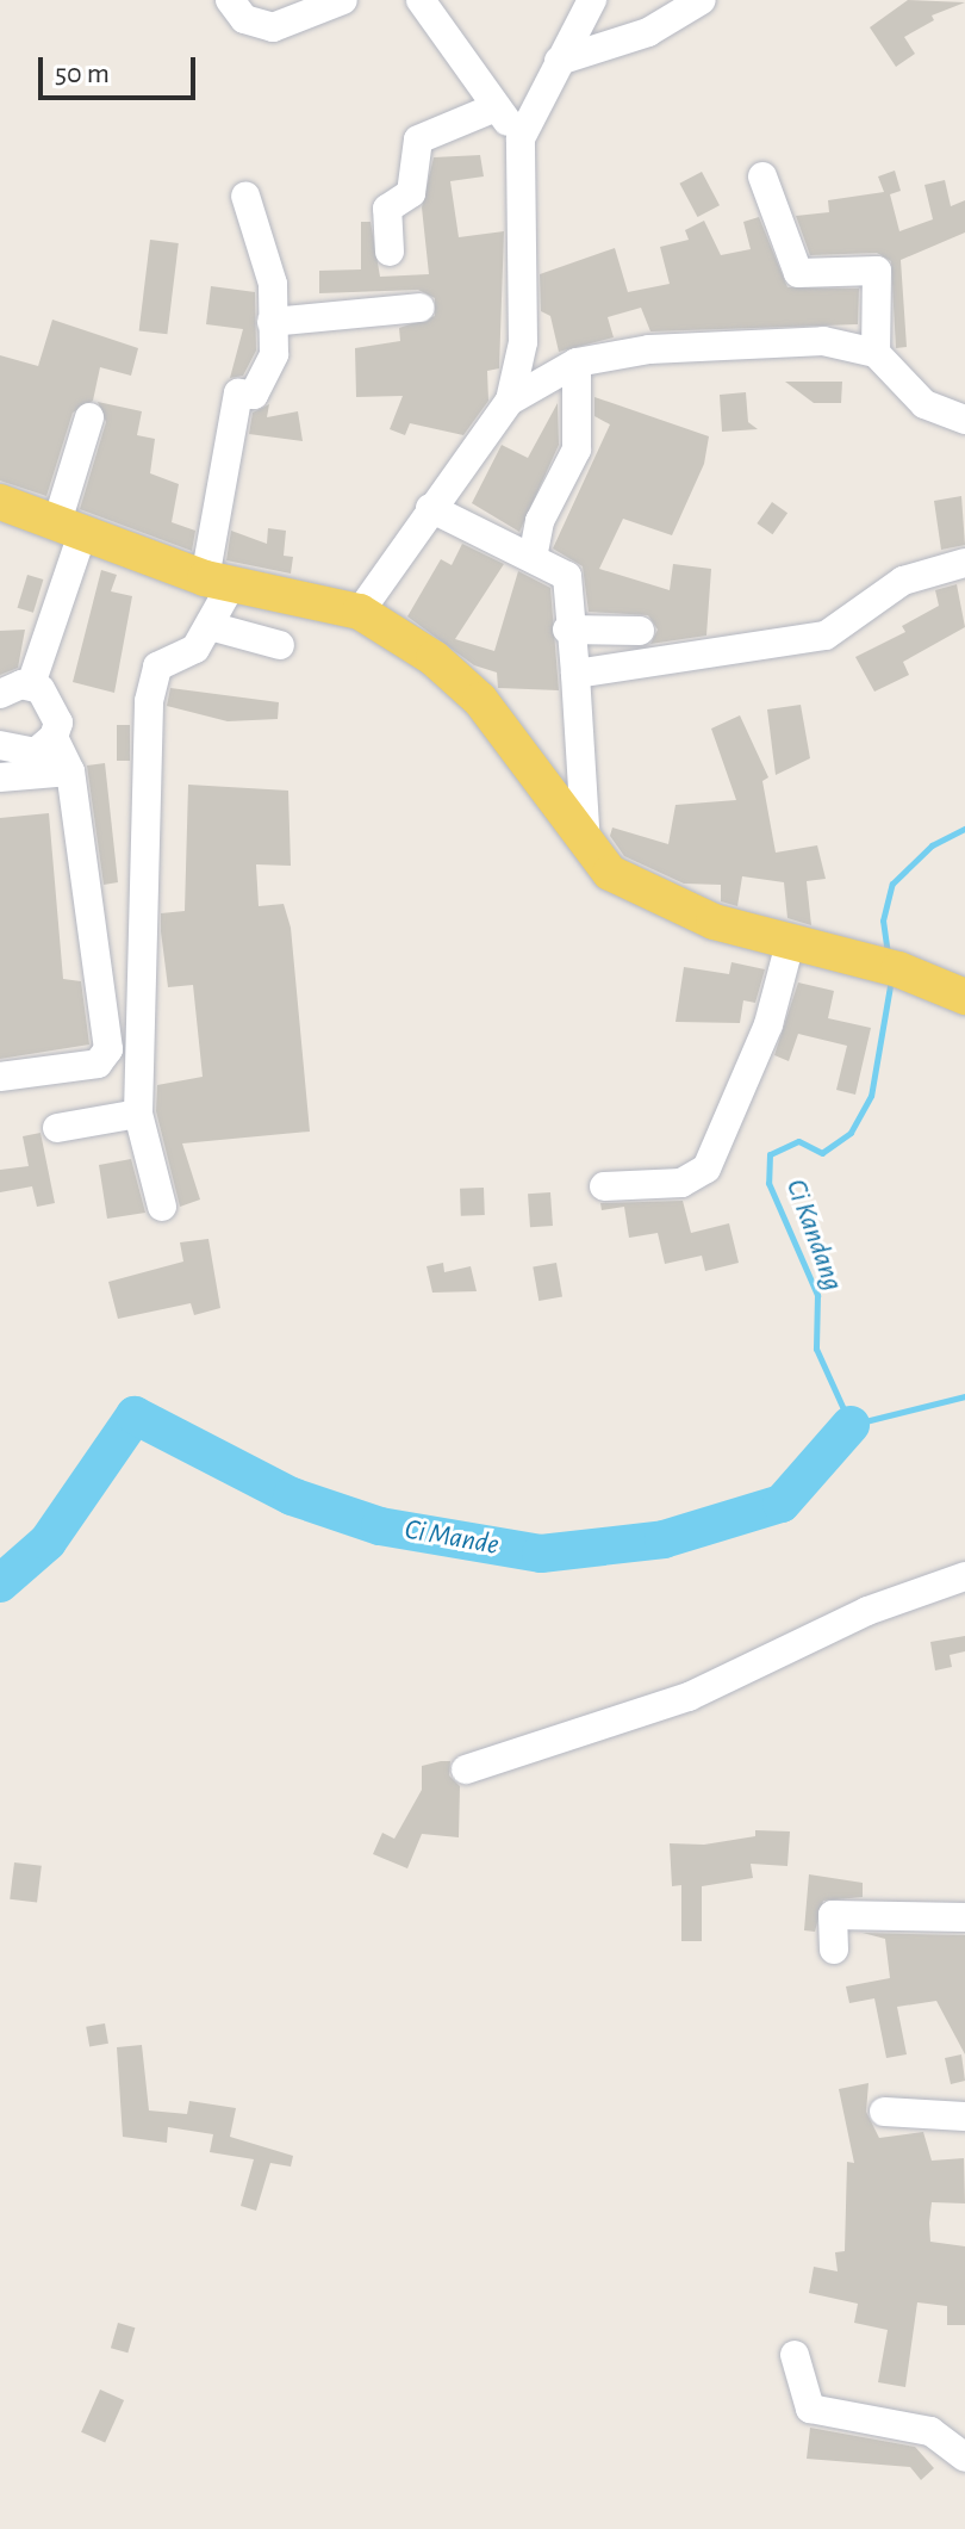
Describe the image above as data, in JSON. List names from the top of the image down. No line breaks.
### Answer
{"water":["Ci Kandang","Ci Mande"],"scale_bar":"50 m"}
